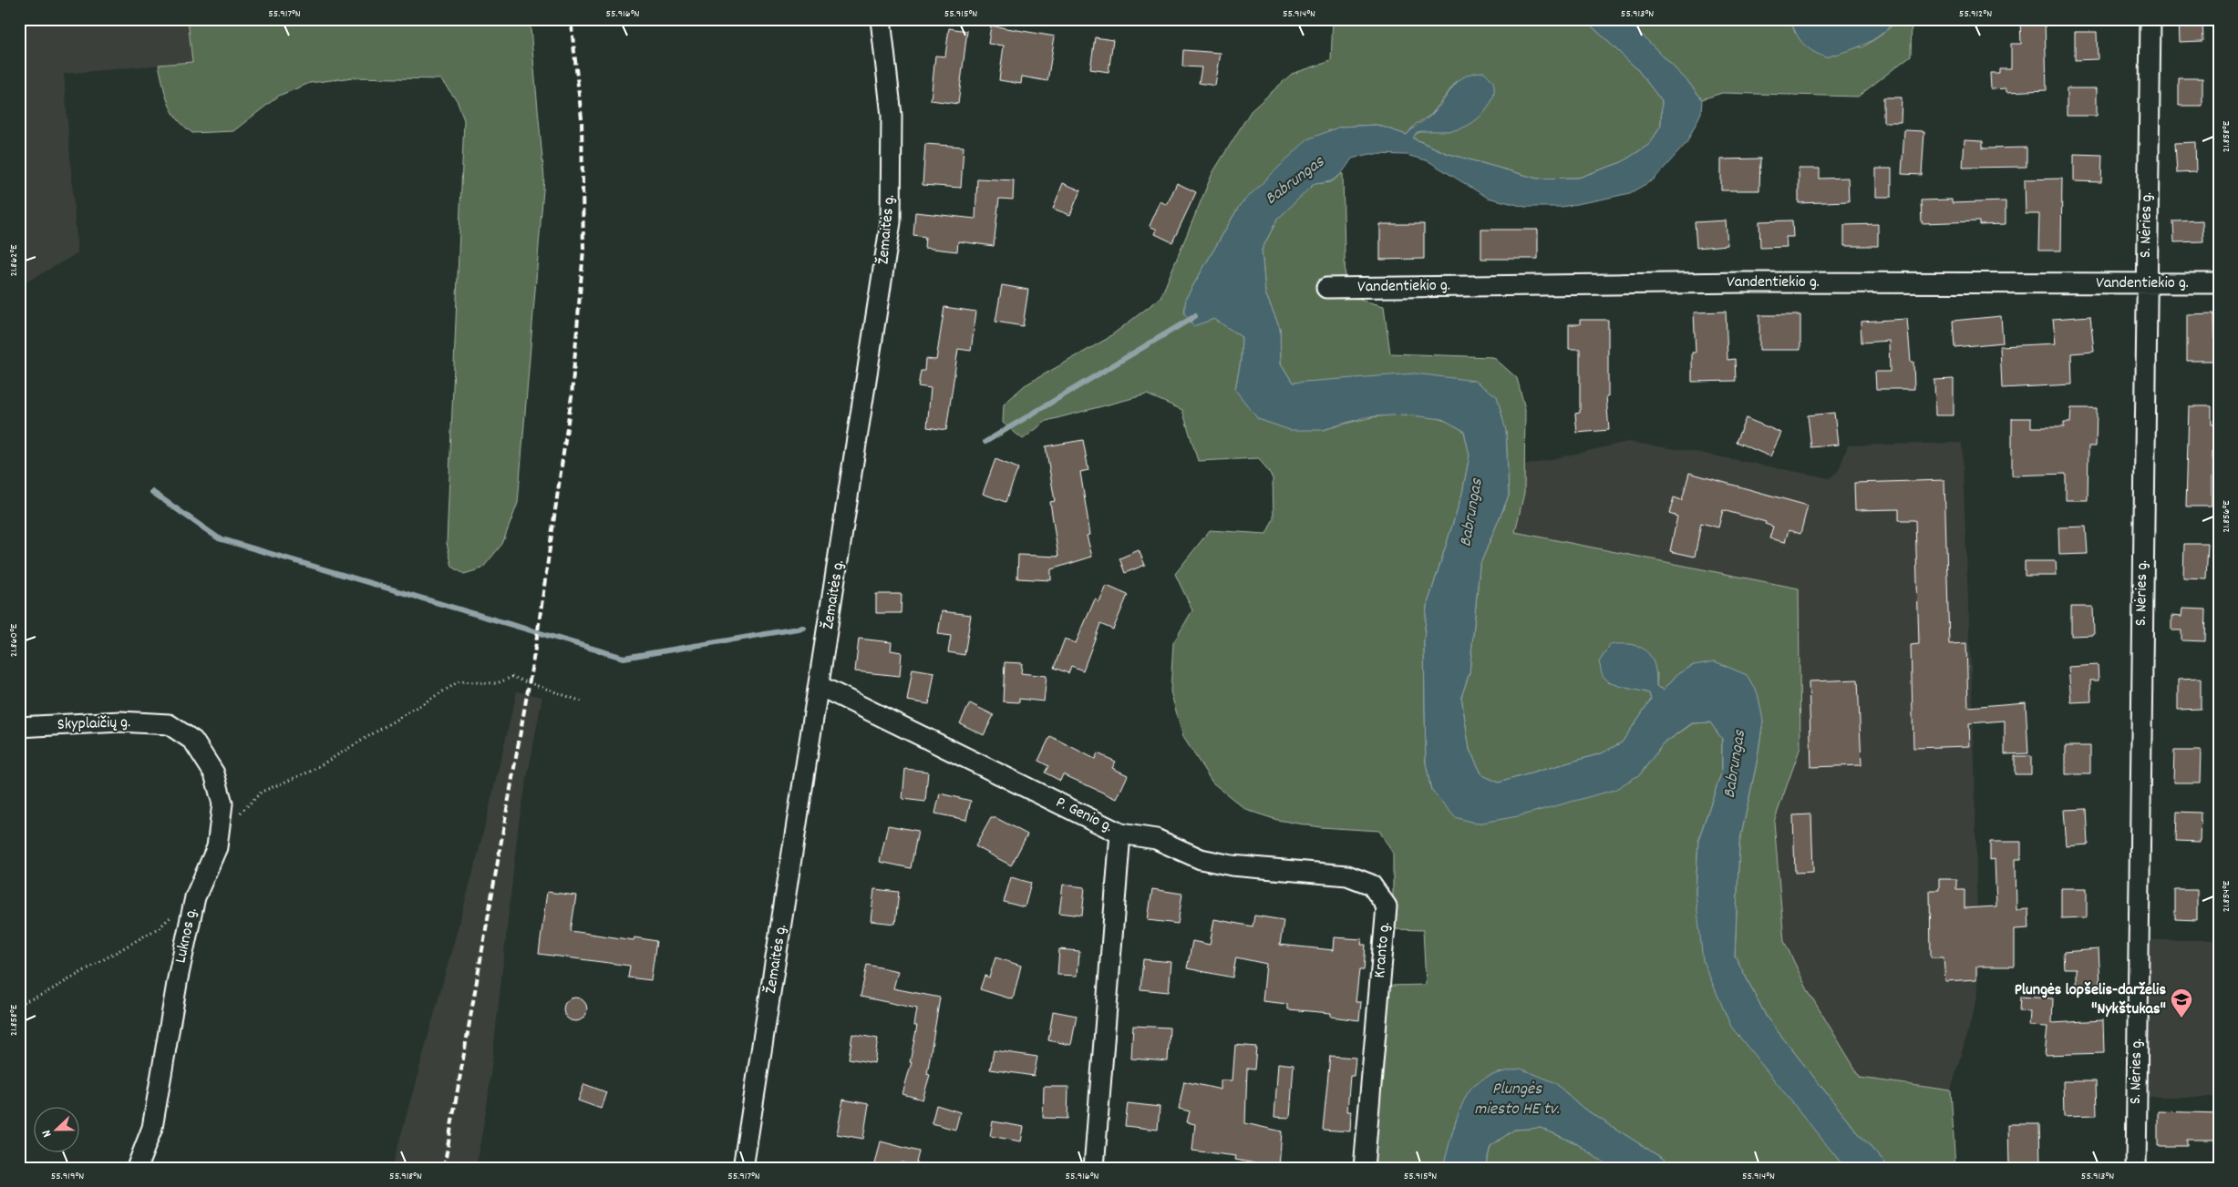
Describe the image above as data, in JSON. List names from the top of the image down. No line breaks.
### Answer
{"streets":{"street":["S. Nėries g.","Žemaitės g.","Vandentiekio g.","Skyplaičių g.","P. Genio g.","Luknos g.","Kranto g."]},"crossings":[["S. Nėries g.","Vandentiekio g."],["Žemaitės g.","P. Genio g."],["Skyplaičių g.","Luknos g."],["P. Genio g.","Kranto g."]],"water":["Babrungas","Plungės miesto HE tv."],"places":{"school or university":["Plungės lopšelis-darželis \"Nykštukas\""]},"north":"left","coordinates":["55.917°N","55.916°N","55.915°N","55.914°N","55.913°N","55.912°N","21.858°E","21.862°E","21.856°E","21.860°E","21.854°E","55.919°N","55.918°N"]}
